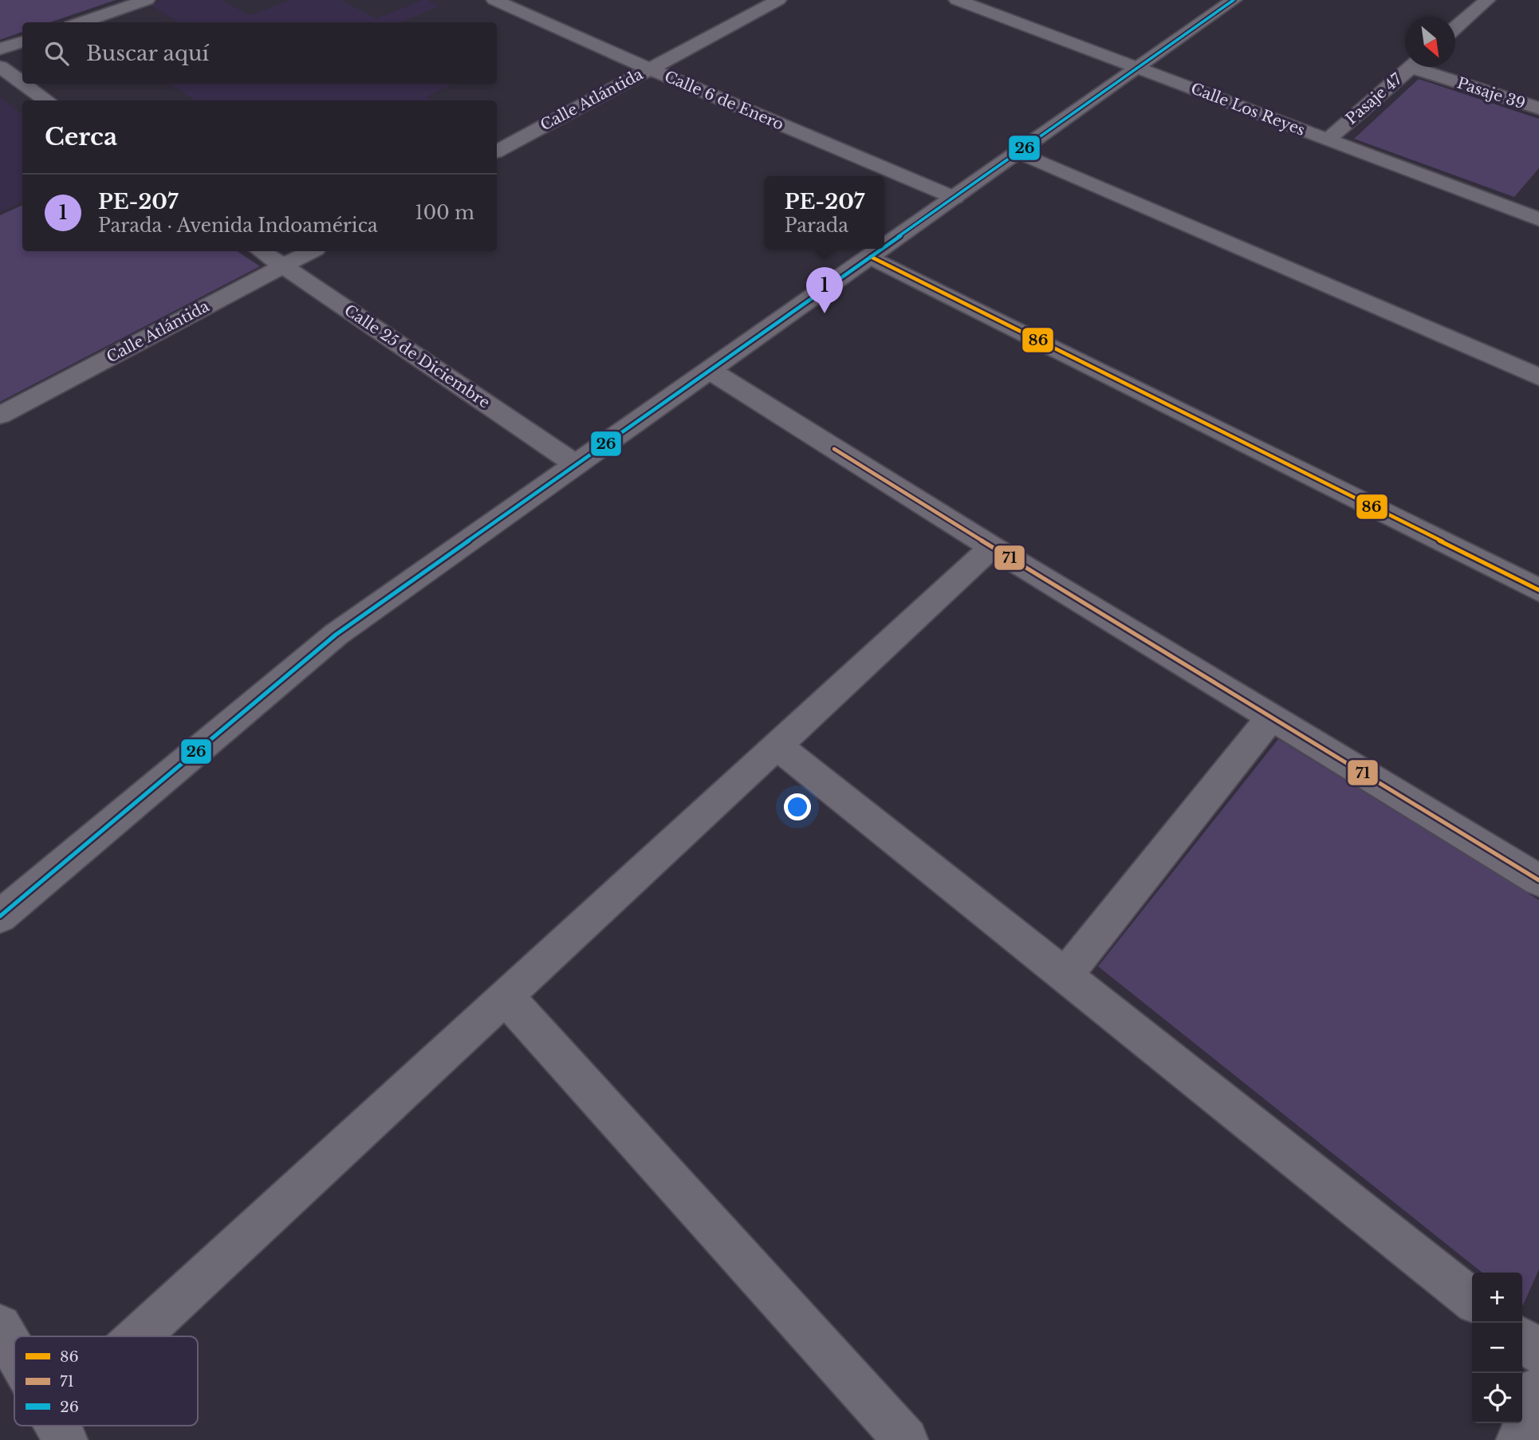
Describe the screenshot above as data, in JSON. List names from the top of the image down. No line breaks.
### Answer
{"streets":{"street":["Pasaje 39","Pasaje 47","Calle Atlántida","Calle 6 de Enero","Calle Los Reyes","Calle 25 de Diciembre"]},"crossings":[["Pasaje 47","Calle Los Reyes"],["Calle Atlántida","Calle 6 de Enero"],["Calle Atlántida","Calle 25 de Diciembre"]],"lines":["transit line 26","transit line 86","transit line 71"],"legend":["86","71","26"],"north":"bottom right","page":{"search":"Buscar aquí","heading":"Cerca","list":[{"mark":"1","name":"PE-207","note":"Parada · Avenida Indoamérica","value":"100 m"}],"popup":["PE-207","Parada"],"pins":"1","map_buttons":["+","−"]}}
